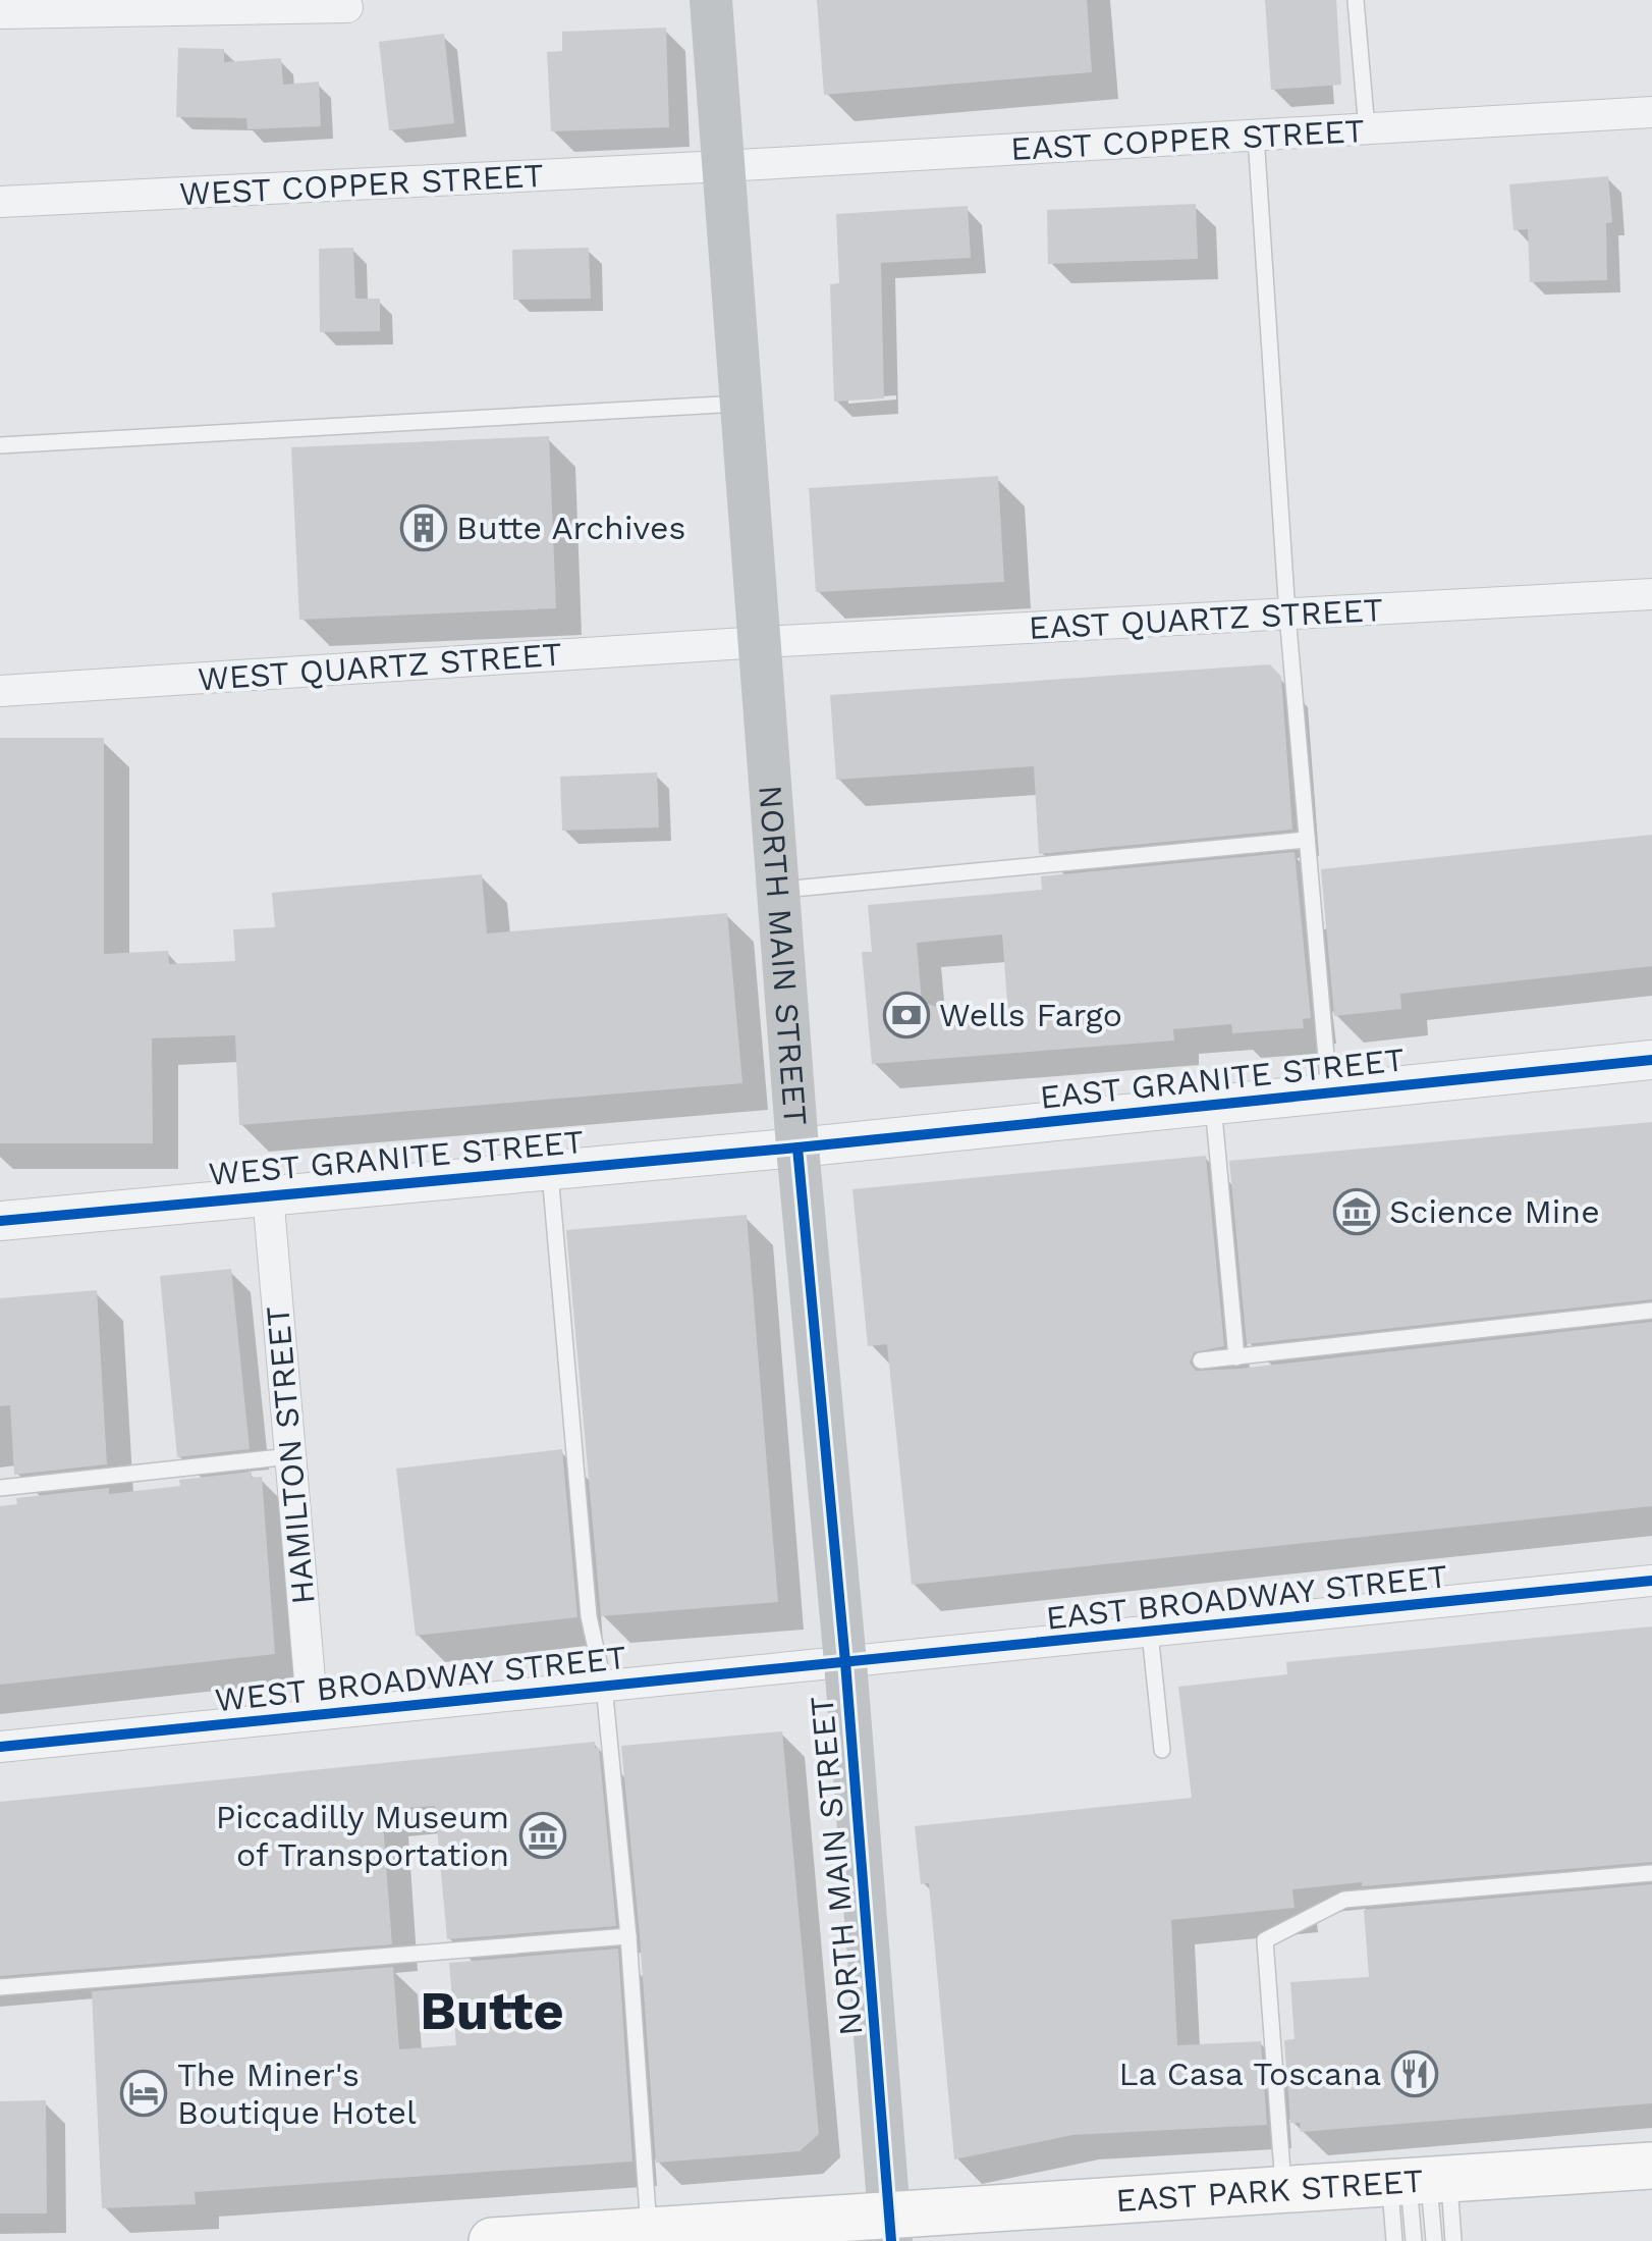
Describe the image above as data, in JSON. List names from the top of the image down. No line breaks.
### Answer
{"streets":{"main road":["NORTH MAIN STREET","EAST PARK STREET"],"street":["EAST COPPER STREET","WEST COPPER STREET","EAST QUARTZ STREET","WEST QUARTZ STREET","EAST GRANITE STREET","WEST GRANITE STREET","HAMILTON STREET","EAST BROADWAY STREET","WEST BROADWAY STREET"]},"crossings":[["EAST COPPER STREET","WEST COPPER STREET"],["EAST COPPER STREET","NORTH MAIN STREET"],["WEST COPPER STREET","NORTH MAIN STREET"],["EAST QUARTZ STREET","WEST QUARTZ STREET"],["EAST QUARTZ STREET","NORTH MAIN STREET"],["WEST QUARTZ STREET","NORTH MAIN STREET"],["NORTH MAIN STREET","EAST GRANITE STREET"],["NORTH MAIN STREET","WEST GRANITE STREET"],["NORTH MAIN STREET","EAST BROADWAY STREET"],["NORTH MAIN STREET","WEST BROADWAY STREET"],["NORTH MAIN STREET","EAST PARK STREET"],["EAST GRANITE STREET","WEST GRANITE STREET"],["WEST GRANITE STREET","HAMILTON STREET"],["HAMILTON STREET","WEST BROADWAY STREET"],["EAST BROADWAY STREET","WEST BROADWAY STREET"]],"districts":["Butte"],"places":{"building":["Butte Archives"],"bank":["Wells Fargo"],"museum":["Science Mine","Piccadilly Museum of Transportation"],"restaurant":["La Casa Toscana"],"hotel":["The Miner's Boutique Hotel"]}}
